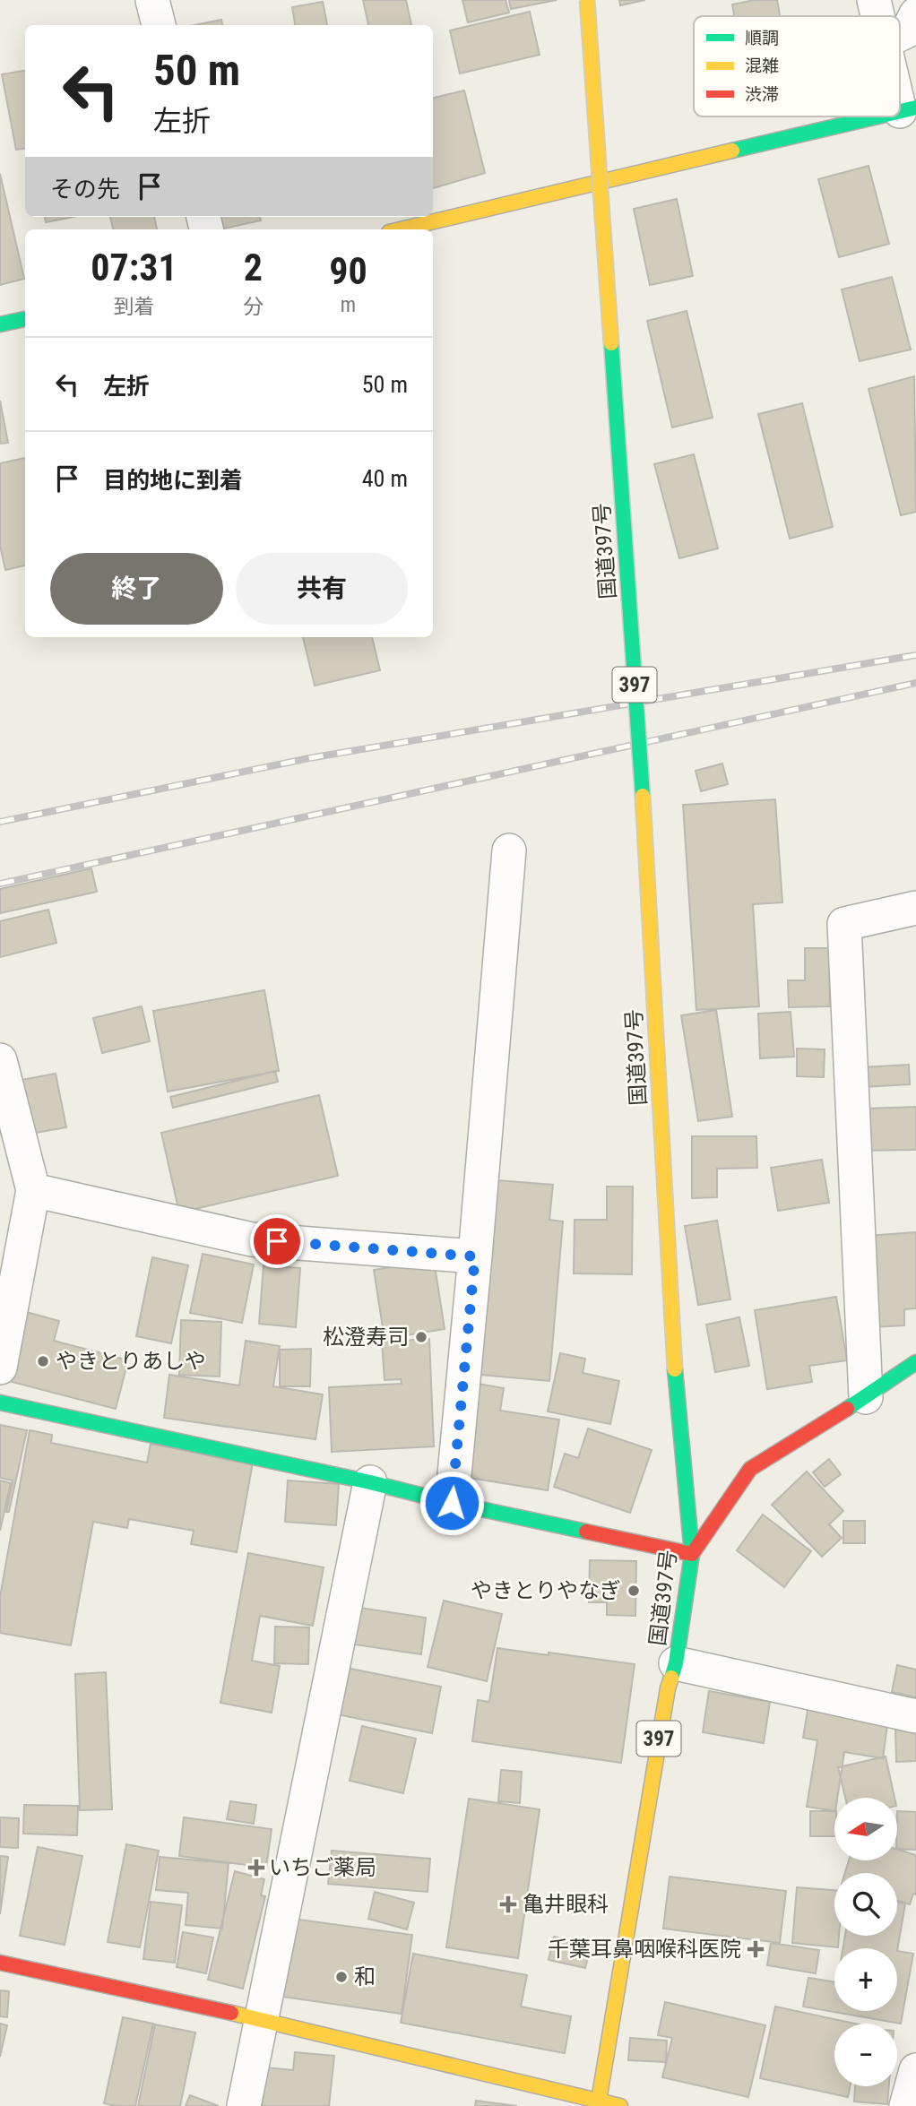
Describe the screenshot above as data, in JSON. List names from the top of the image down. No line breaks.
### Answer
{"streets":{"main road":["国道397号","397"]},"places":{"other":["松澄寿司","やきとりあしや","やきとりやなぎ","和"],"health":["いちご薬局","亀井眼科","千葉耳鼻咽喉科医院"]},"legend":["順調","混雑","渋滞"],"north":"left","page":{"turn":["50 m","左折"],"then":"その先","eta":["07:31","到着","2","分","90","m"],"list":[{"name":"左折","value":"50 m"},{"name":"目的地に到着","value":"40 m"}],"buttons":["終了","共有"],"map_buttons":["+","−"]}}
